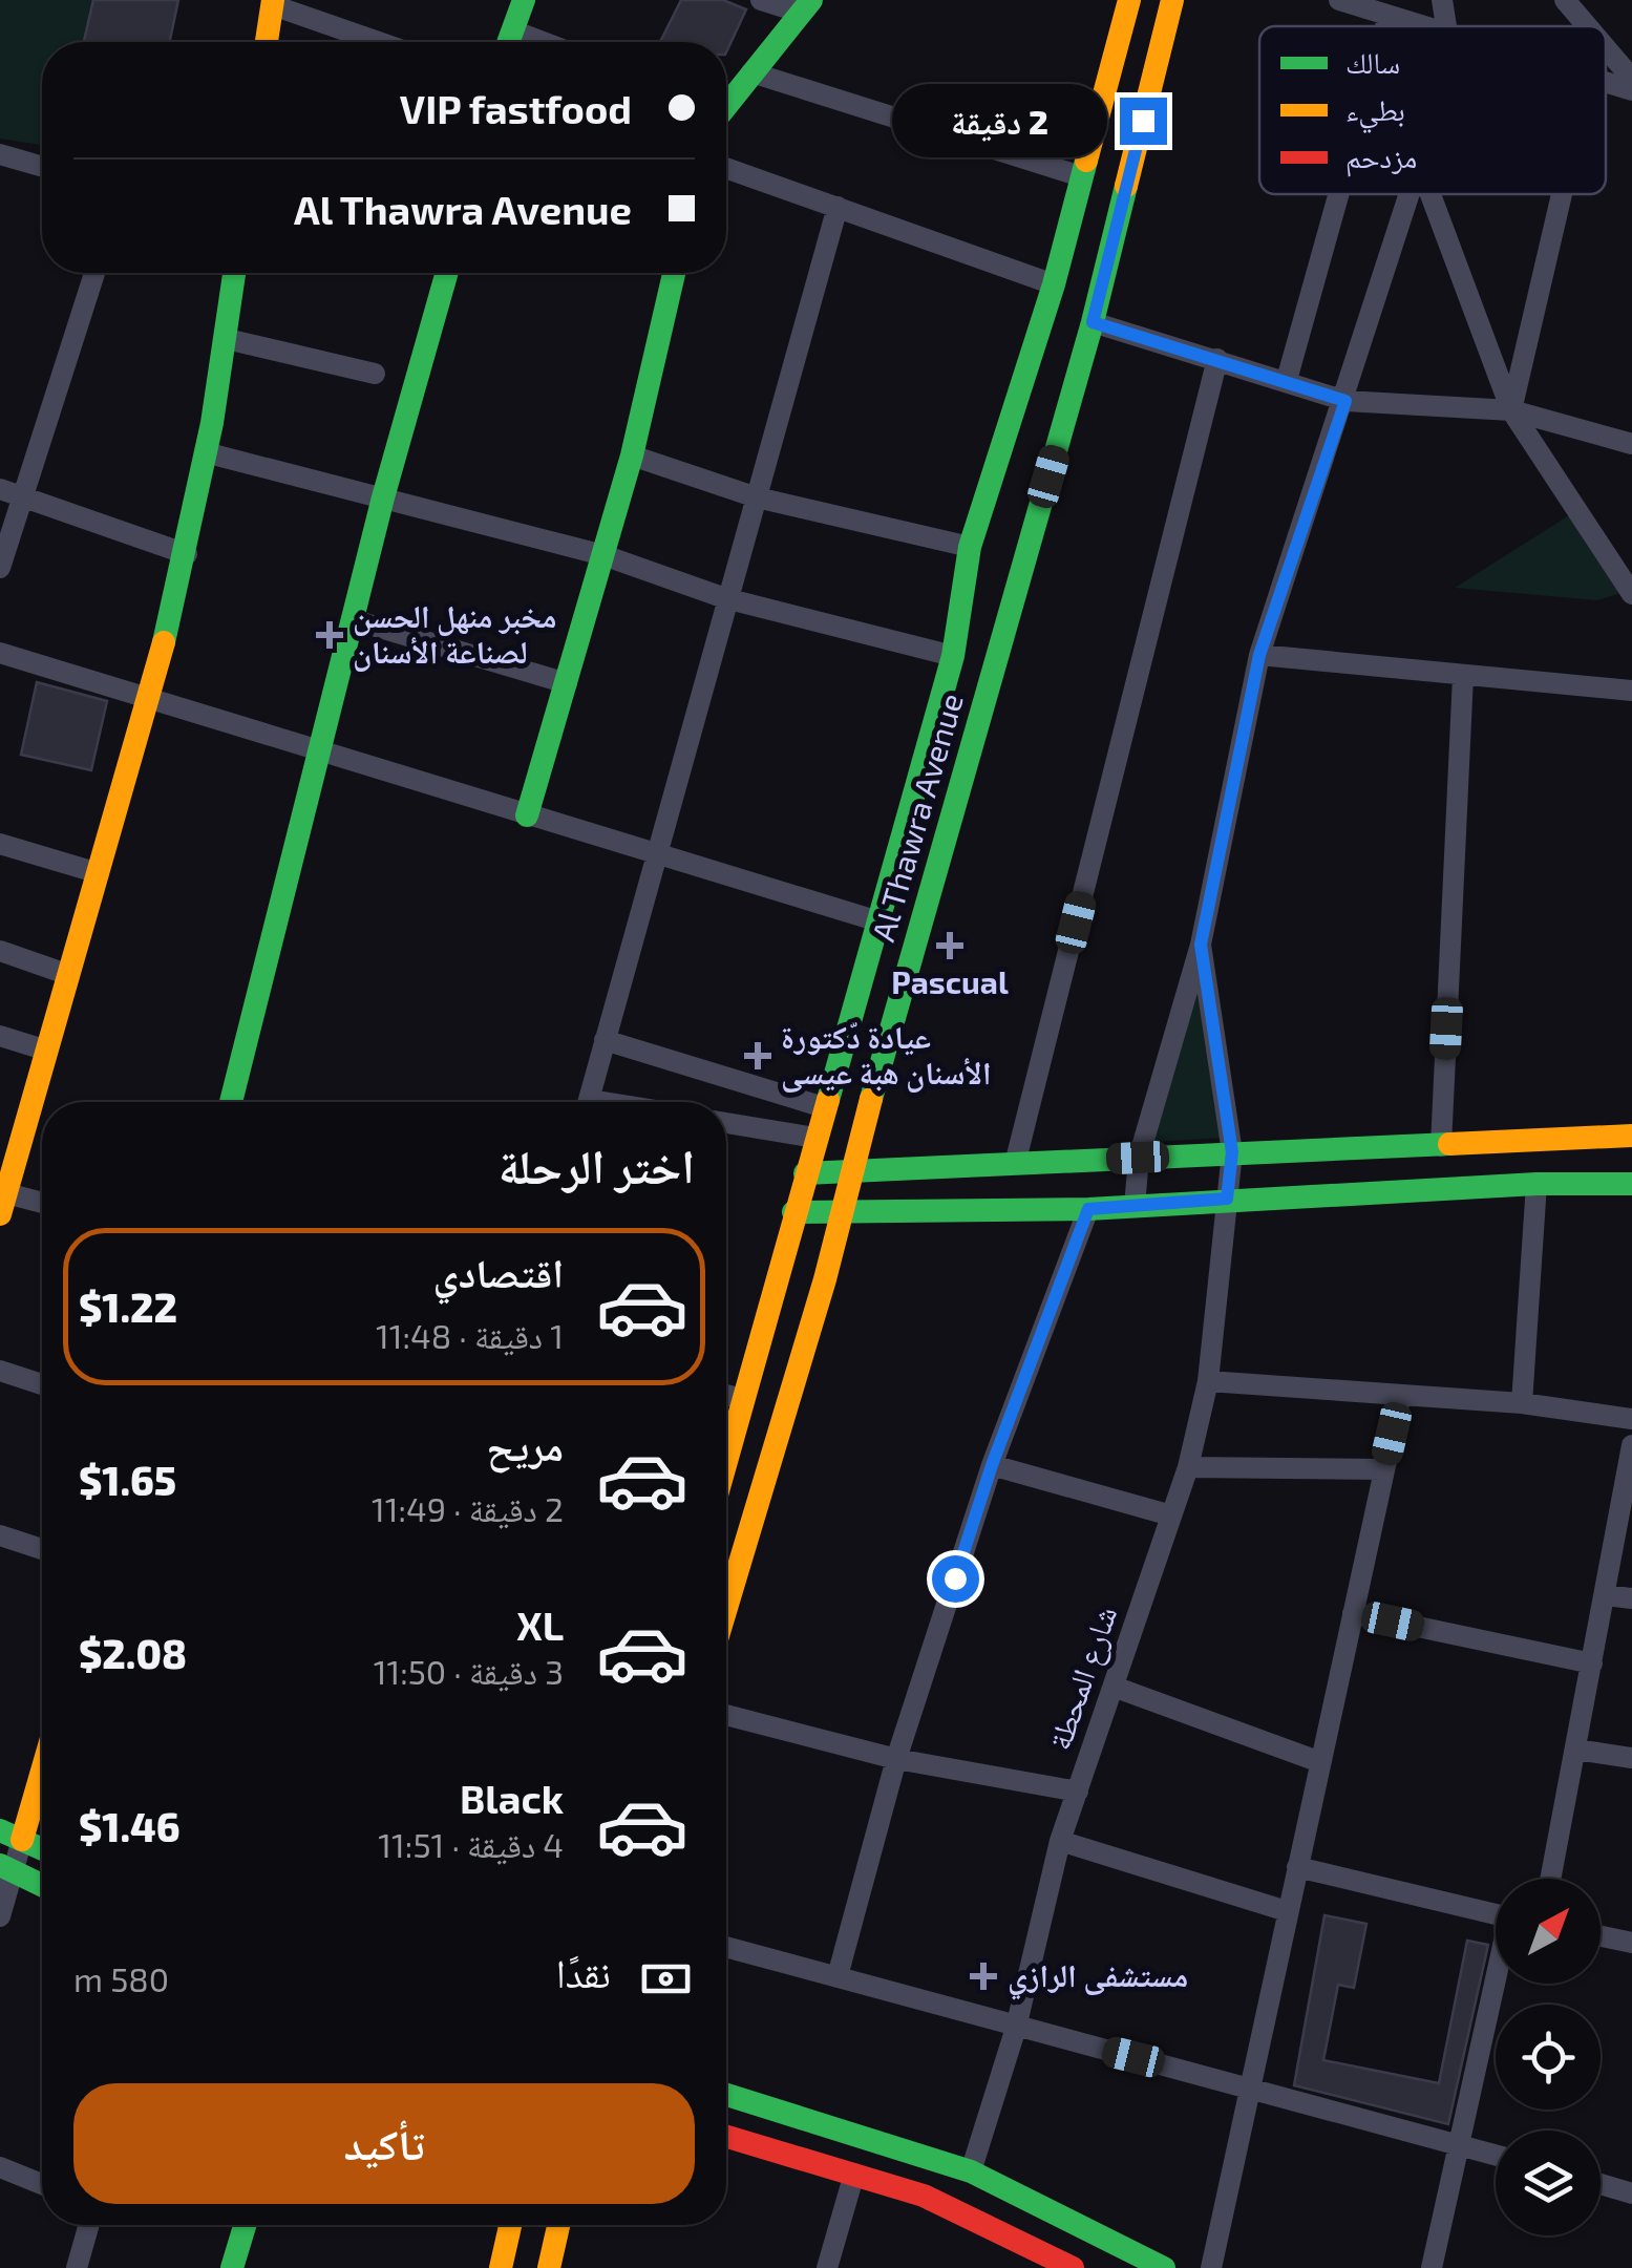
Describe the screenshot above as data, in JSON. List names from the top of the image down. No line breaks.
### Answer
{"streets":{"main road":["Al Thawra Avenue"],"street":["شارع المحطة"]},"places":{"health":["مخبر منهل الحسن لصناعة الأسنان","Pascual","عيادة دّكتورة الأسنان هبة عيسى","مستشفى الرازي"]},"legend":["سالك","بطيء","مزدحم"],"north":"top right","page":{"banner":["VIP fastfood","Al Thawra Avenue"],"bubble":"2 دقيقة","heading":"اختر الرحلة","list":[{"name":"اقتصادي","note":"1 دقيقة · 11:48","value":"$1.22"},{"name":"مريح","note":"2 دقيقة · 11:49","value":"$1.65"},{"name":"XL","note":"3 دقيقة · 11:50","value":"$2.08"},{"name":"Black","note":"4 دقيقة · 11:51","value":"$1.46"}],"pay":["نقدًا","580 m"],"buttons":"تأكيد"}}
